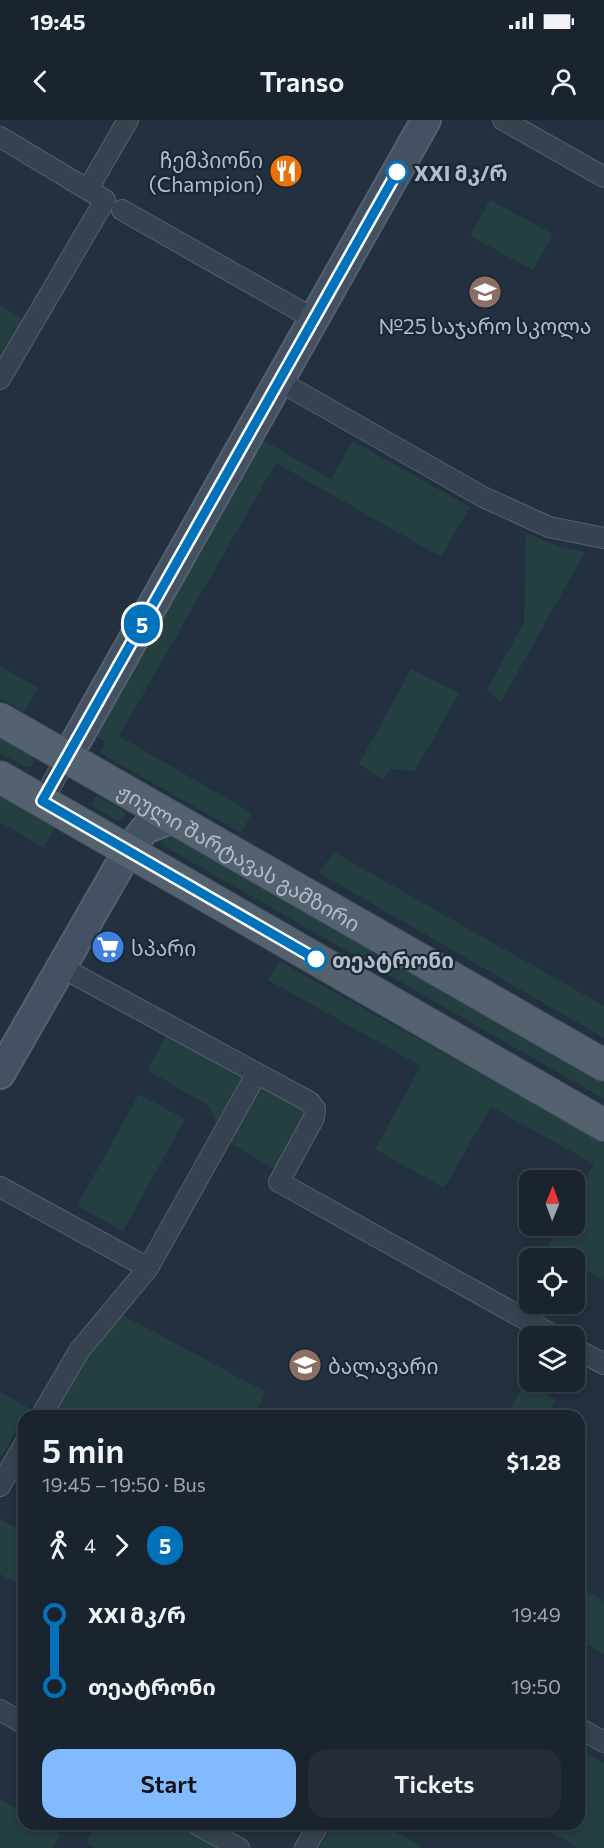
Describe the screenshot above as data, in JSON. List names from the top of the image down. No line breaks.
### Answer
{"streets":{"main road":["ჟიული შარტავას გამზირი"]},"places":{"restaurant":["ჩემპიონი (Champion)"],"other":["XXI მკ/რ","თეატრონი"],"school or university":["№25 საჯარო სკოლა","ბალავარი"],"supermarket":["სპარი"]},"lines":["bus line 5"],"north":"top","page":{"status":"19:45","header":"Transo","on_map":"5","heading":["5 min","19:45 – 19:50 · Bus","$1.28"],"legs":["4","5"],"list":[{"name":"XXI მკ/რ","value":"19:49"},{"name":"თეატრონი","value":"19:50"}],"buttons":["Start","Tickets"]}}
